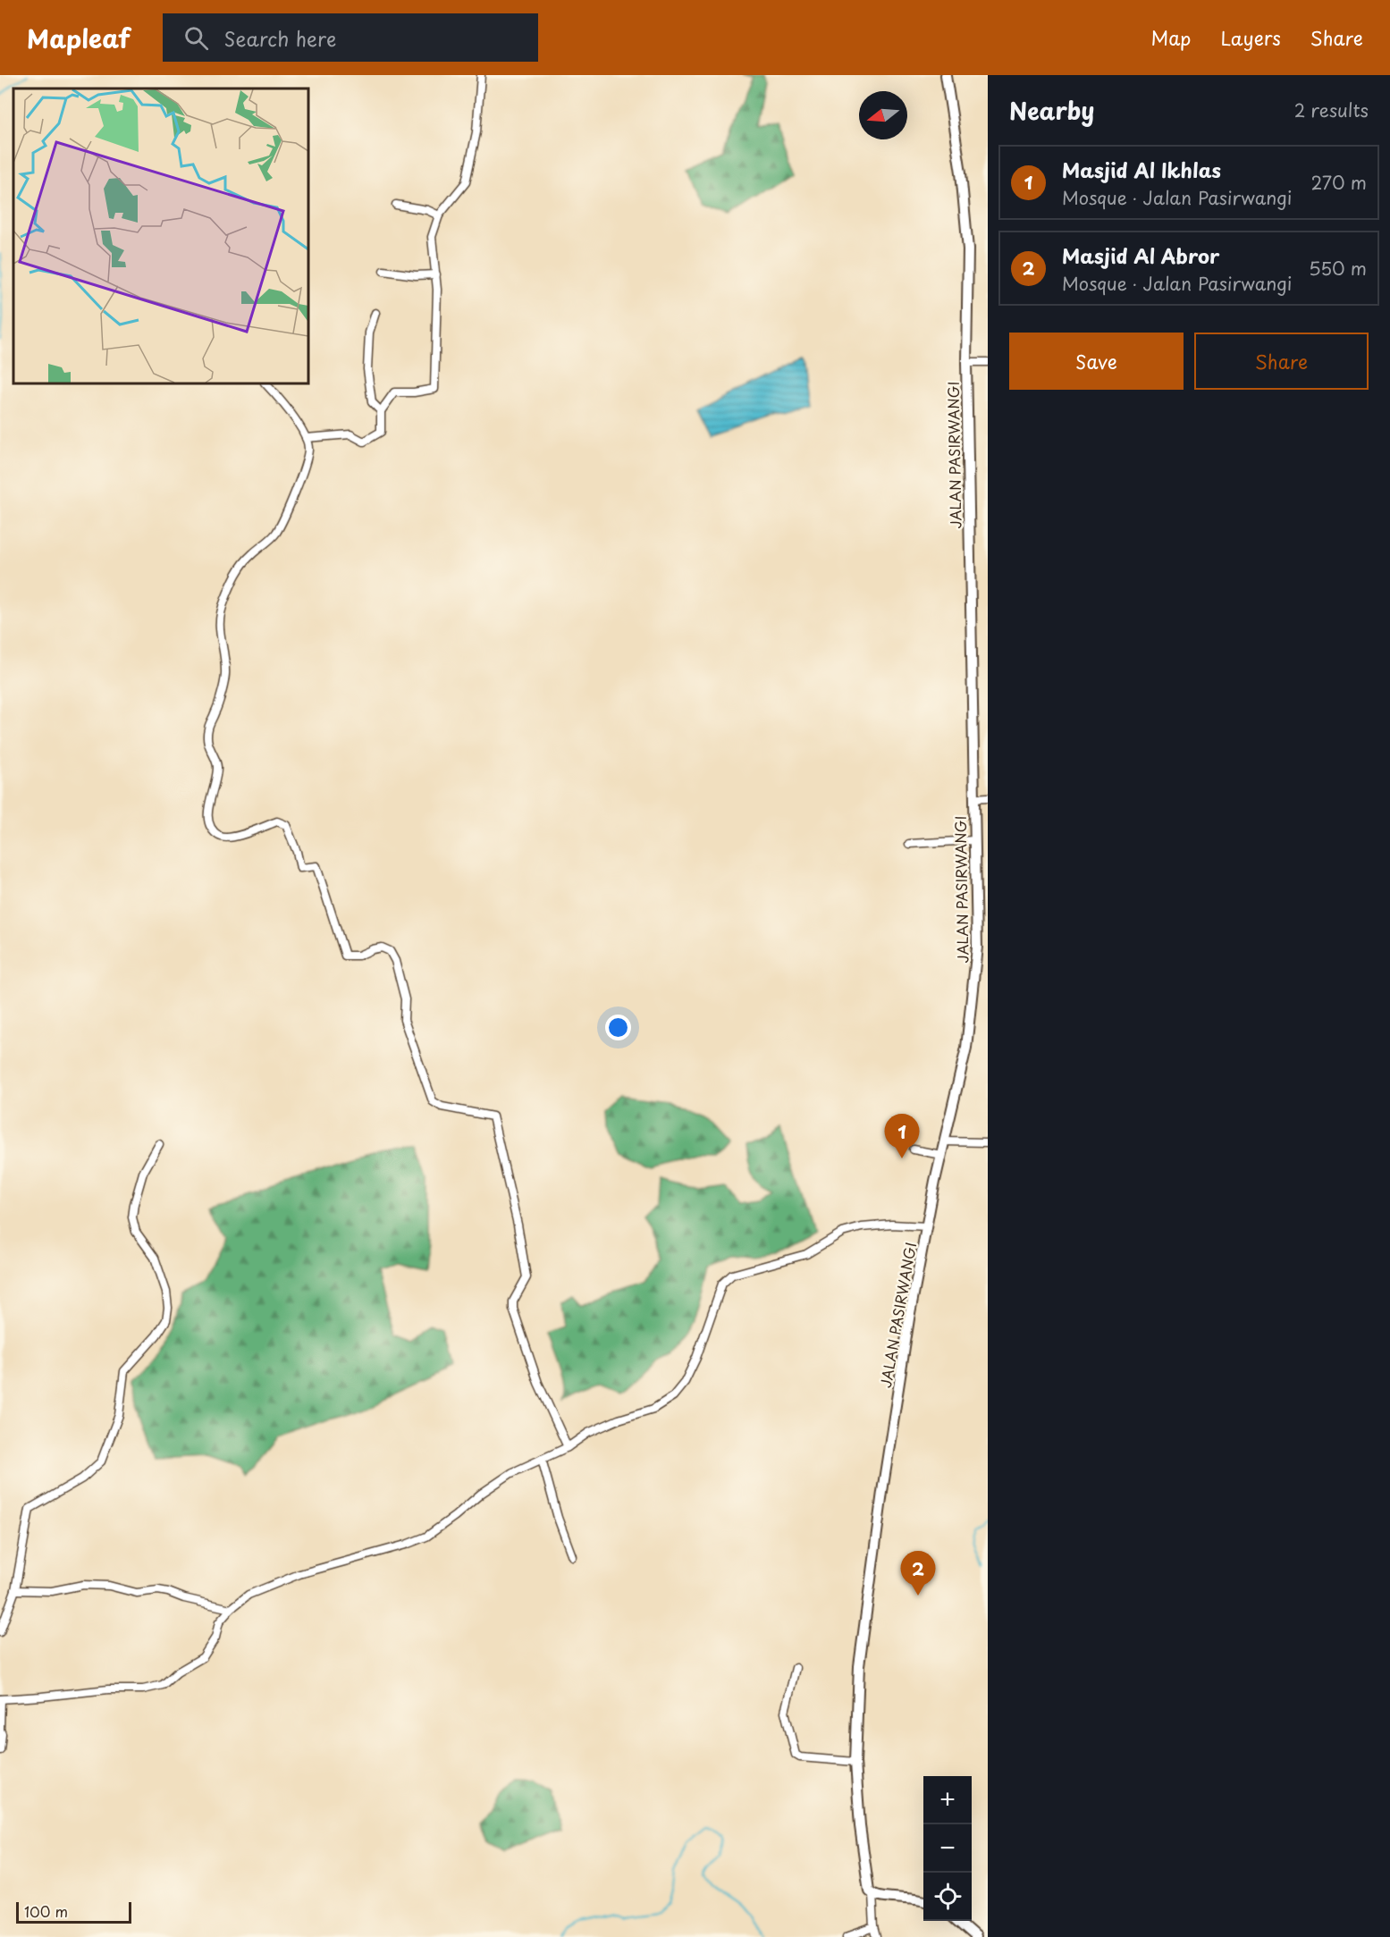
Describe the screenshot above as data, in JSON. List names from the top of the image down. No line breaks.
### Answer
{"streets":{"street":["JALAN PASIRWANGI"]},"scale_bar":"100 m","north":"left","page":{"header":"Mapleaf","search":"Search here","nav":["Map","Layers","Share"],"heading":["Nearby","2 results"],"list":[{"mark":"1","name":"Masjid Al Ikhlas","note":"Mosque · Jalan Pasirwangi","value":"270 m"},{"mark":"2","name":"Masjid Al Abror","note":"Mosque · Jalan Pasirwangi","value":"550 m"}],"buttons":["Save","Share"],"pins":["1","2"],"map_buttons":["+","−"],"scale":"100 m"}}
